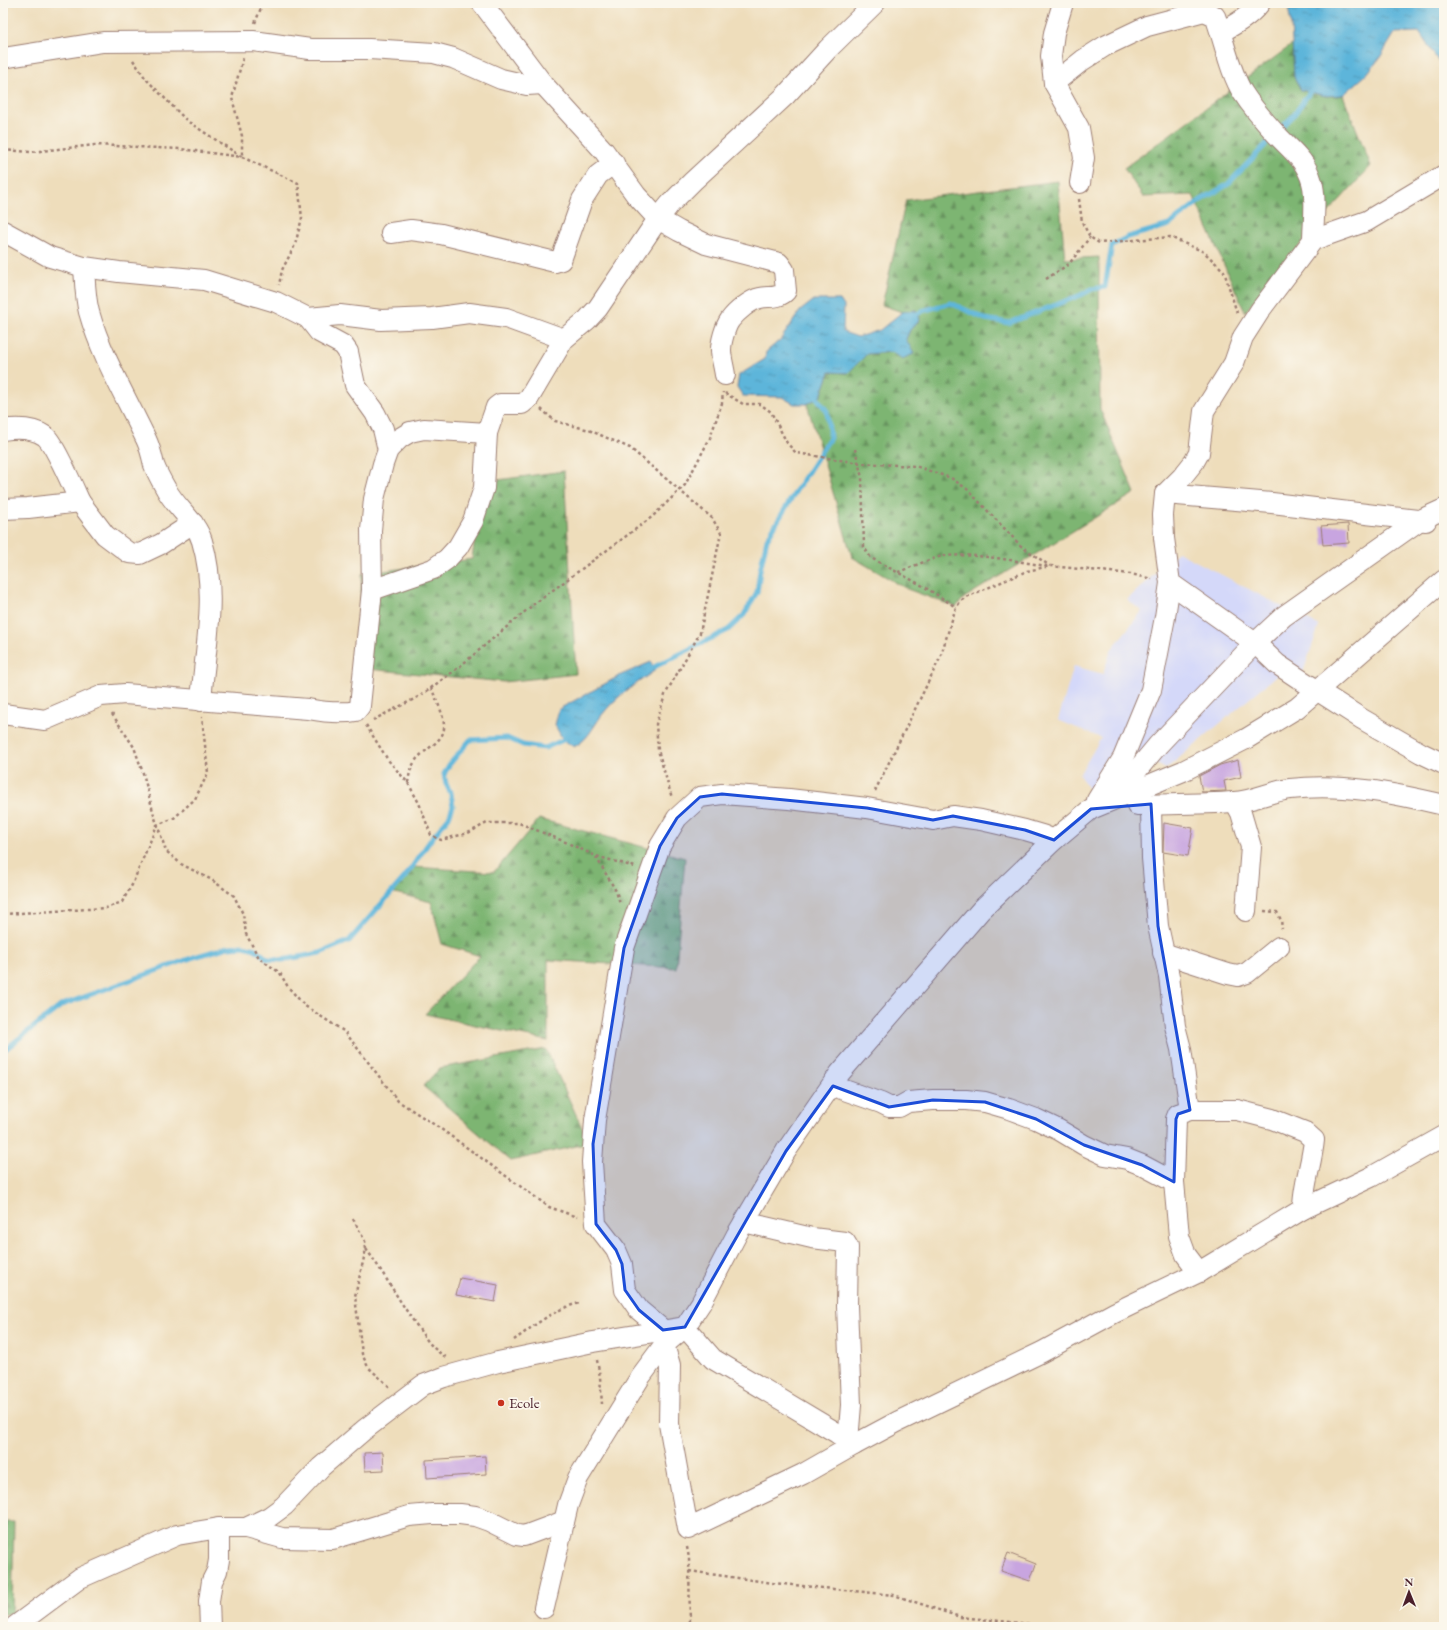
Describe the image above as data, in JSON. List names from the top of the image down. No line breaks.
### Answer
{"places":["Ecole"],"north":"top"}
